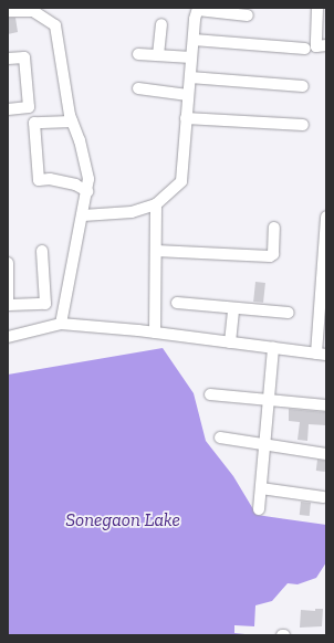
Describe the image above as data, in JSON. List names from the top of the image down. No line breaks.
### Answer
{"water":["Sonegaon Lake"]}
